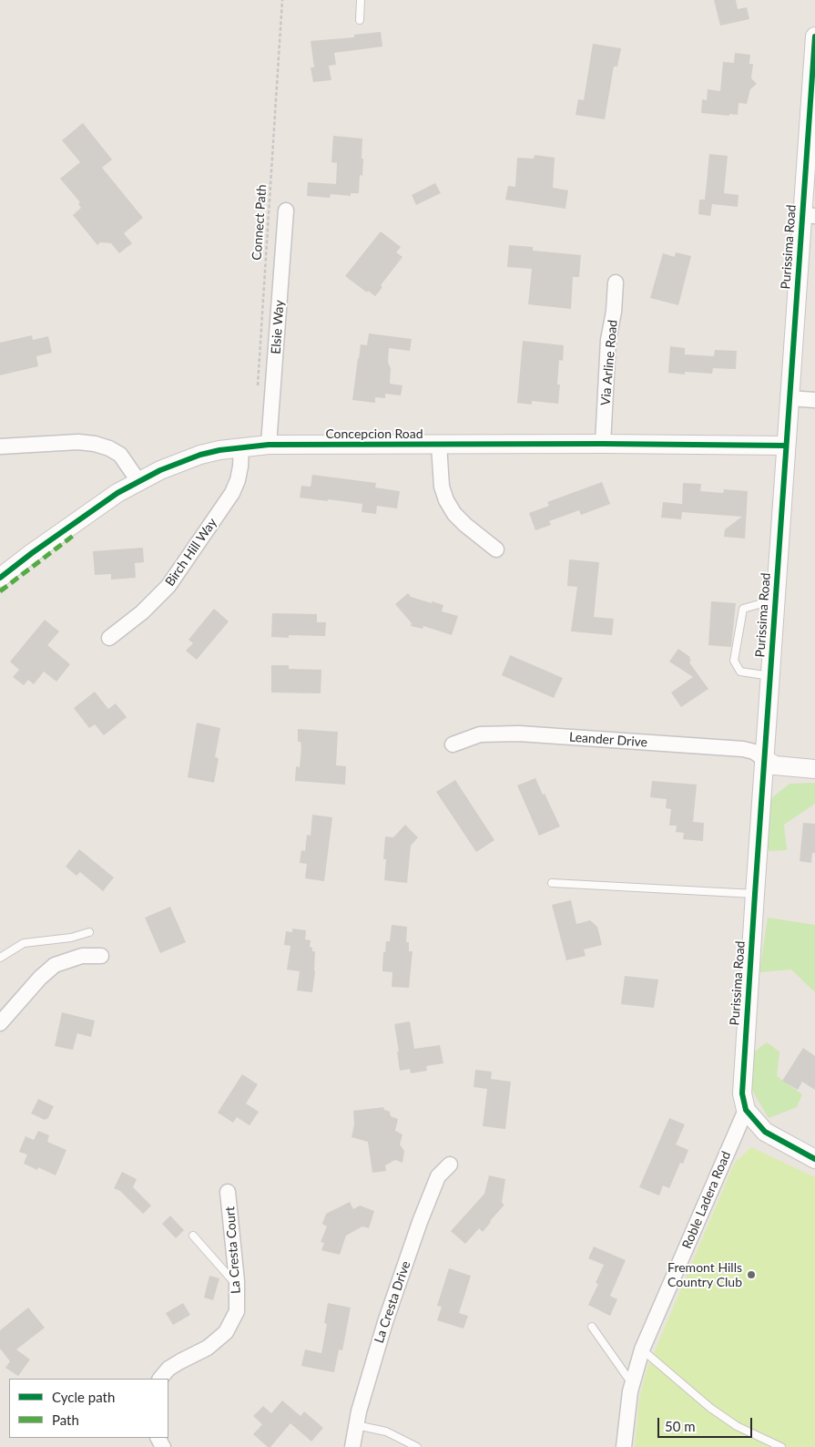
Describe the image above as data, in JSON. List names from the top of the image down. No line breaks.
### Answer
{"streets":{"street":["Purissima Road","Elsie Way","Via Arline Road","Concepcion Road","Birch Hill Way","Leander Drive","Roble Ladera Road","La Cresta Court","La Cresta Drive"],"path":["Connect Path"]},"crossings":[["Purissima Road","Concepcion Road"],["Purissima Road","Leander Drive"],["Purissima Road","Roble Ladera Road"],["Elsie Way","Concepcion Road"],["Via Arline Road","Concepcion Road"],["Concepcion Road","Birch Hill Way"]],"places":["Fremont Hills Country Club"],"legend":["Cycle path","Path"],"scale_bar":"50 m"}
